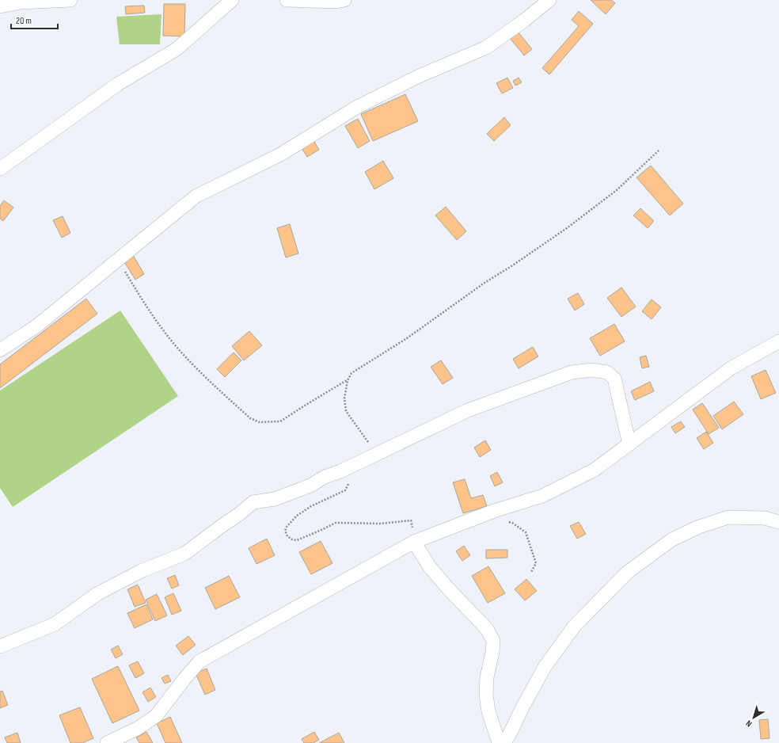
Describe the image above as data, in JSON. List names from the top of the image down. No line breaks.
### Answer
{"scale_bar":"20 m","north":"bottom left"}
